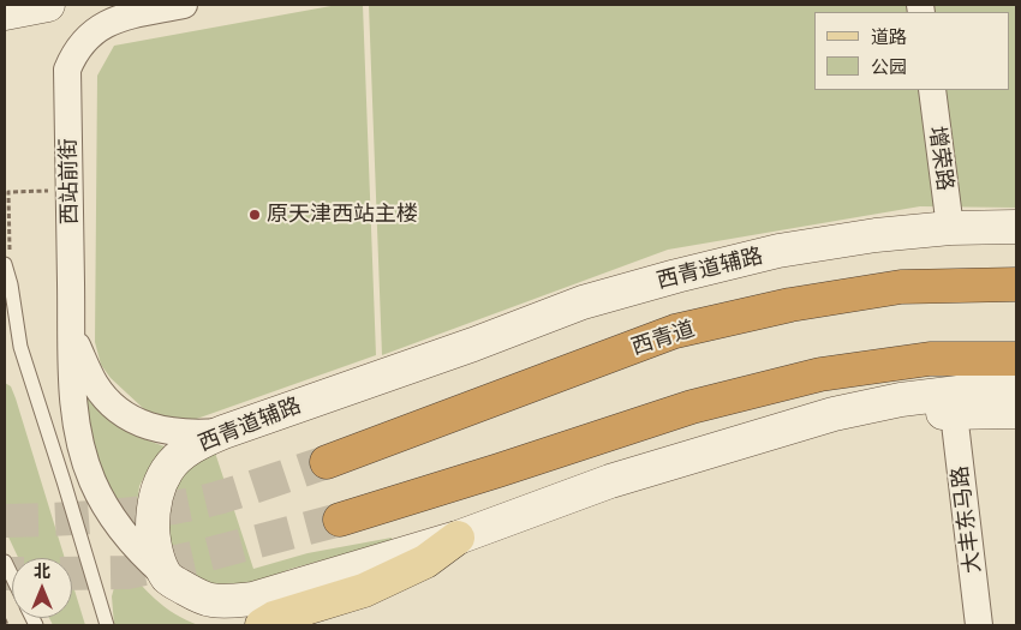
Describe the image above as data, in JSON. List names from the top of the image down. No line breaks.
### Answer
{"streets":{"highway":["西青道"],"street":["增荣路","西站前街","西青道辅路","大丰东马路"]},"crossings":[["增荣路","西青道辅路"],["西站前街","西青道辅路"]],"places":["原天津西站主楼"],"legend":["道路","公园"],"north":"top"}
